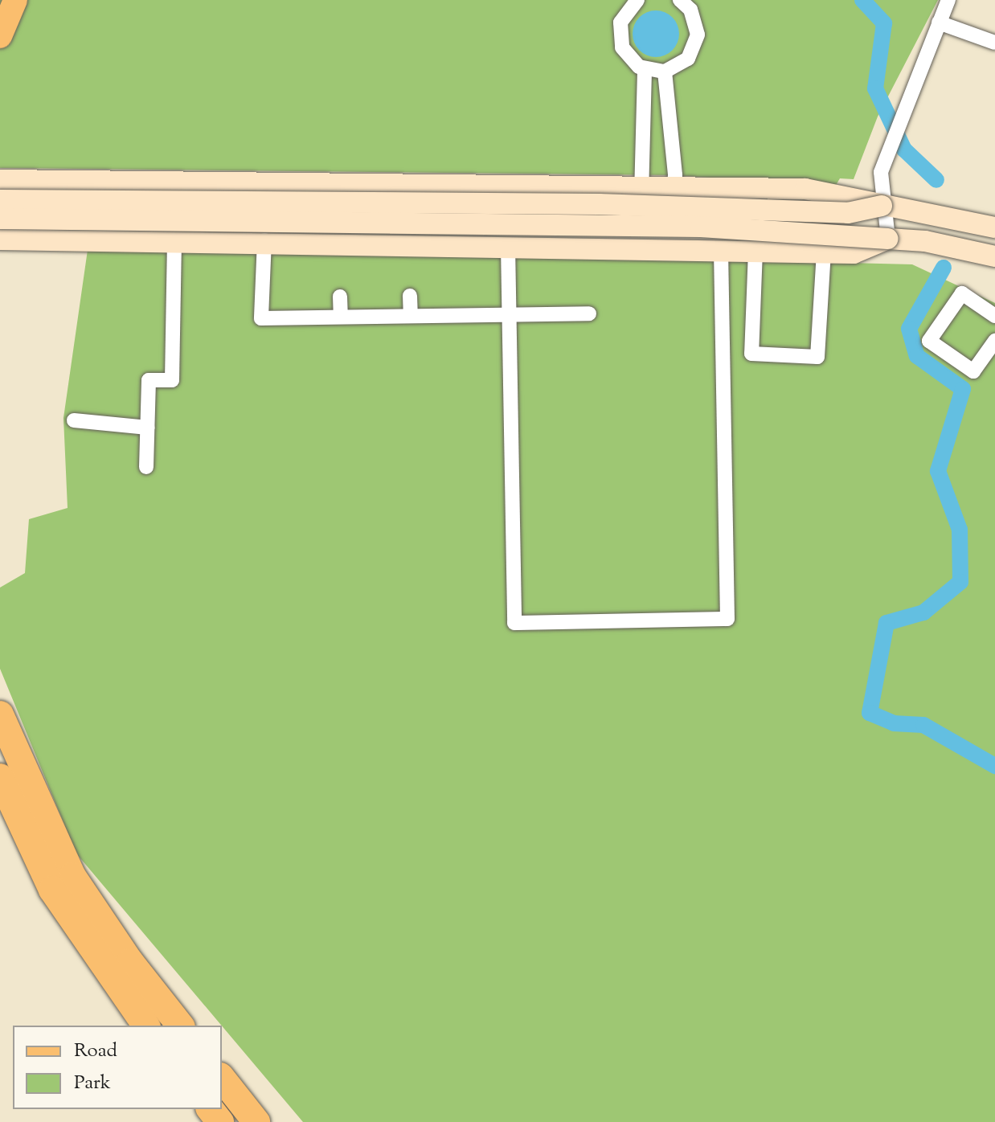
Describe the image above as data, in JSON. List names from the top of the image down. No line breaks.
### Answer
{"legend":["Road","Park"]}
